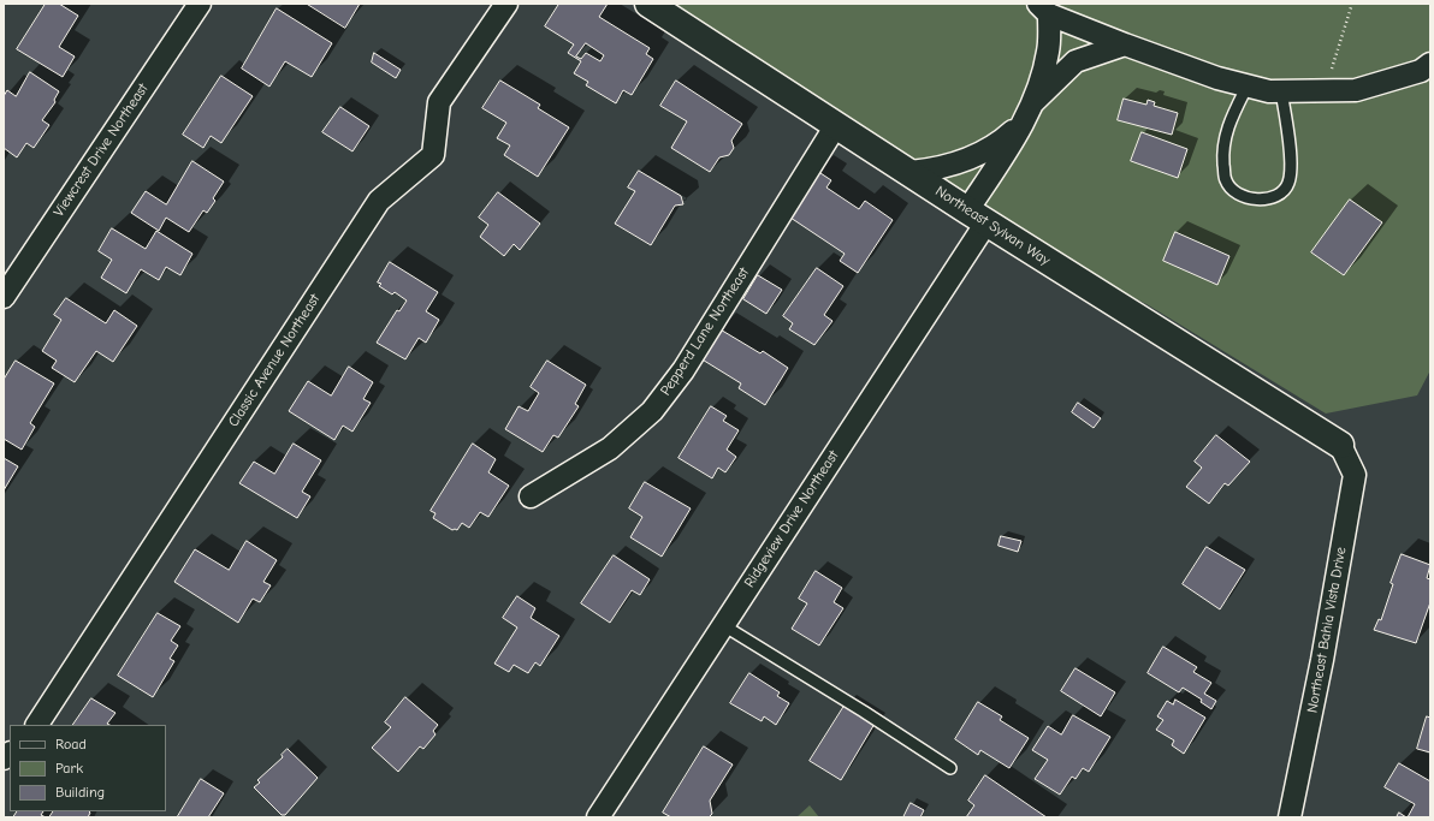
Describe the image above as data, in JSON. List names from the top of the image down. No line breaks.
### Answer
{"streets":{"main road":["Northeast Sylvan Way"],"street":["Viewcrest Drive Northeast","Pepperd Lane Northeast","Classic Avenue Northeast","Ridgeview Drive Northeast","Northeast Bahia Vista Drive"]},"crossings":[["Northeast Sylvan Way","Pepperd Lane Northeast"],["Northeast Sylvan Way","Ridgeview Drive Northeast"],["Northeast Sylvan Way","Northeast Bahia Vista Drive"]],"legend":["Road","Park","Building"]}
